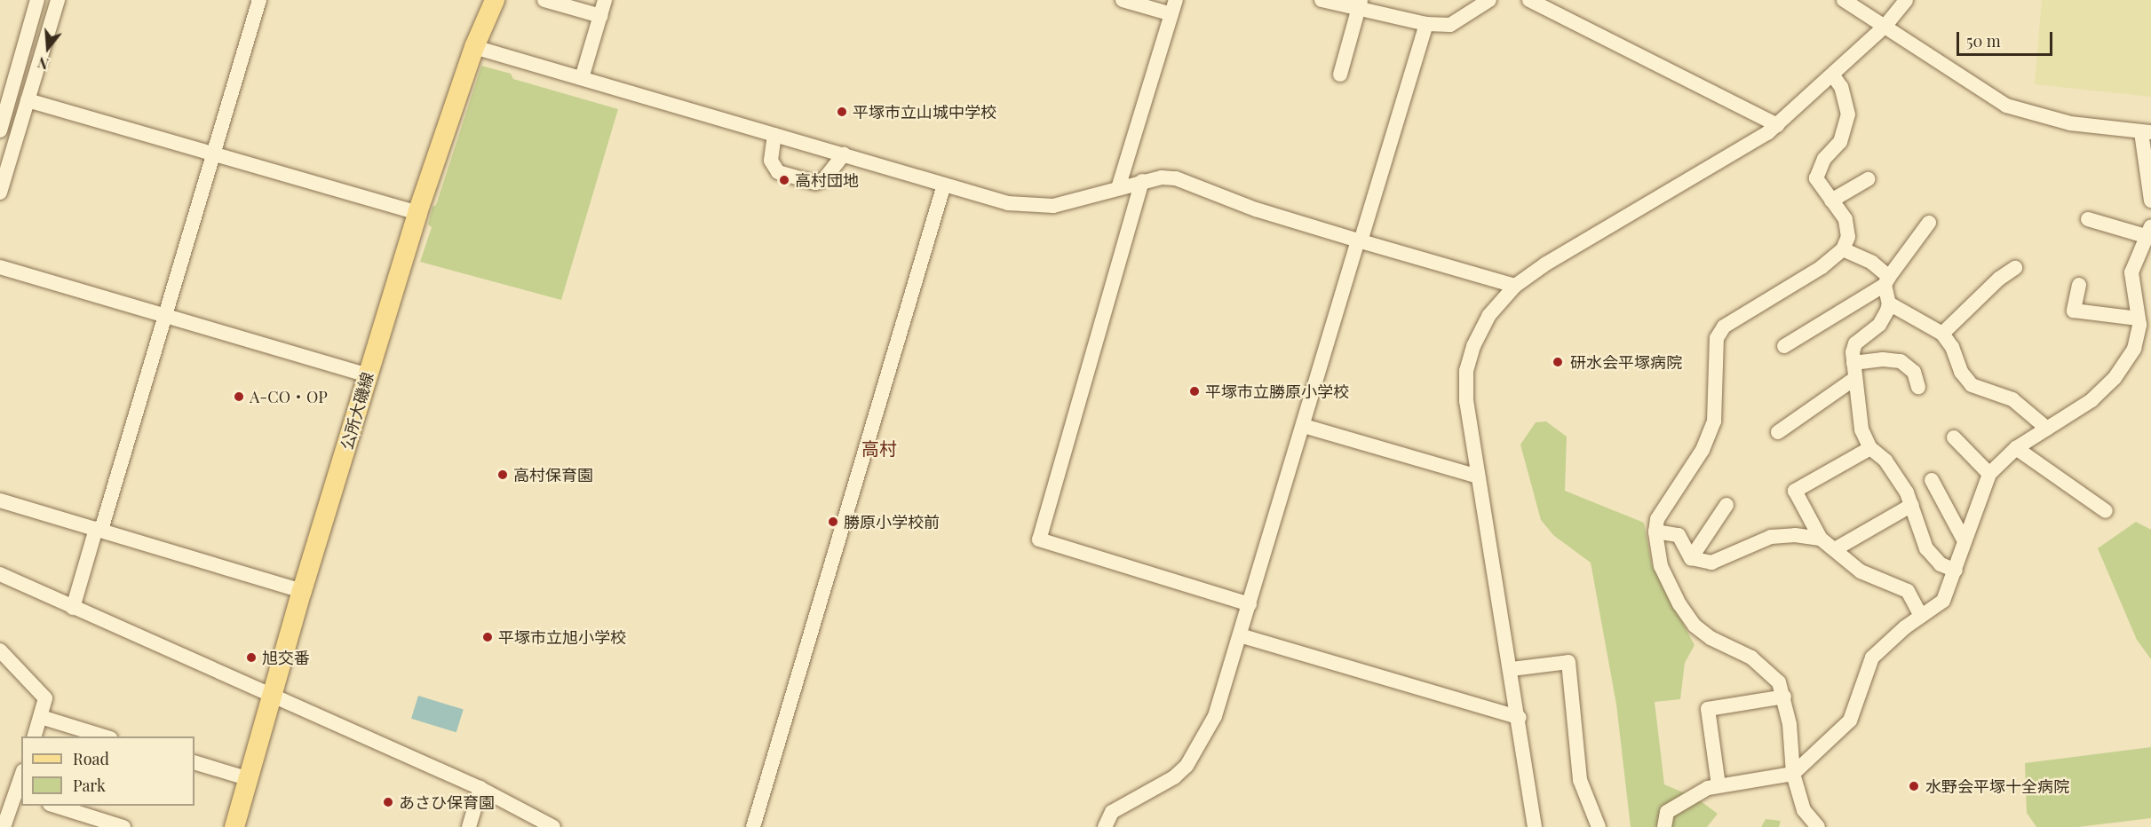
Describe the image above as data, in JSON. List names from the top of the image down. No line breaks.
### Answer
{"streets":{"main road":["公所大磯線"]},"districts":["高村"],"places":["平塚市立山城中学校","高村団地","研水会平塚病院","平塚市立勝原小学校","A-CO・OP","高村保育園","勝原小学校前","平塚市立旭小学校","旭交番","水野会平塚十全病院","あさひ保育園"],"legend":["Road","Park"],"scale_bar":"50 m","north":"bottom"}
